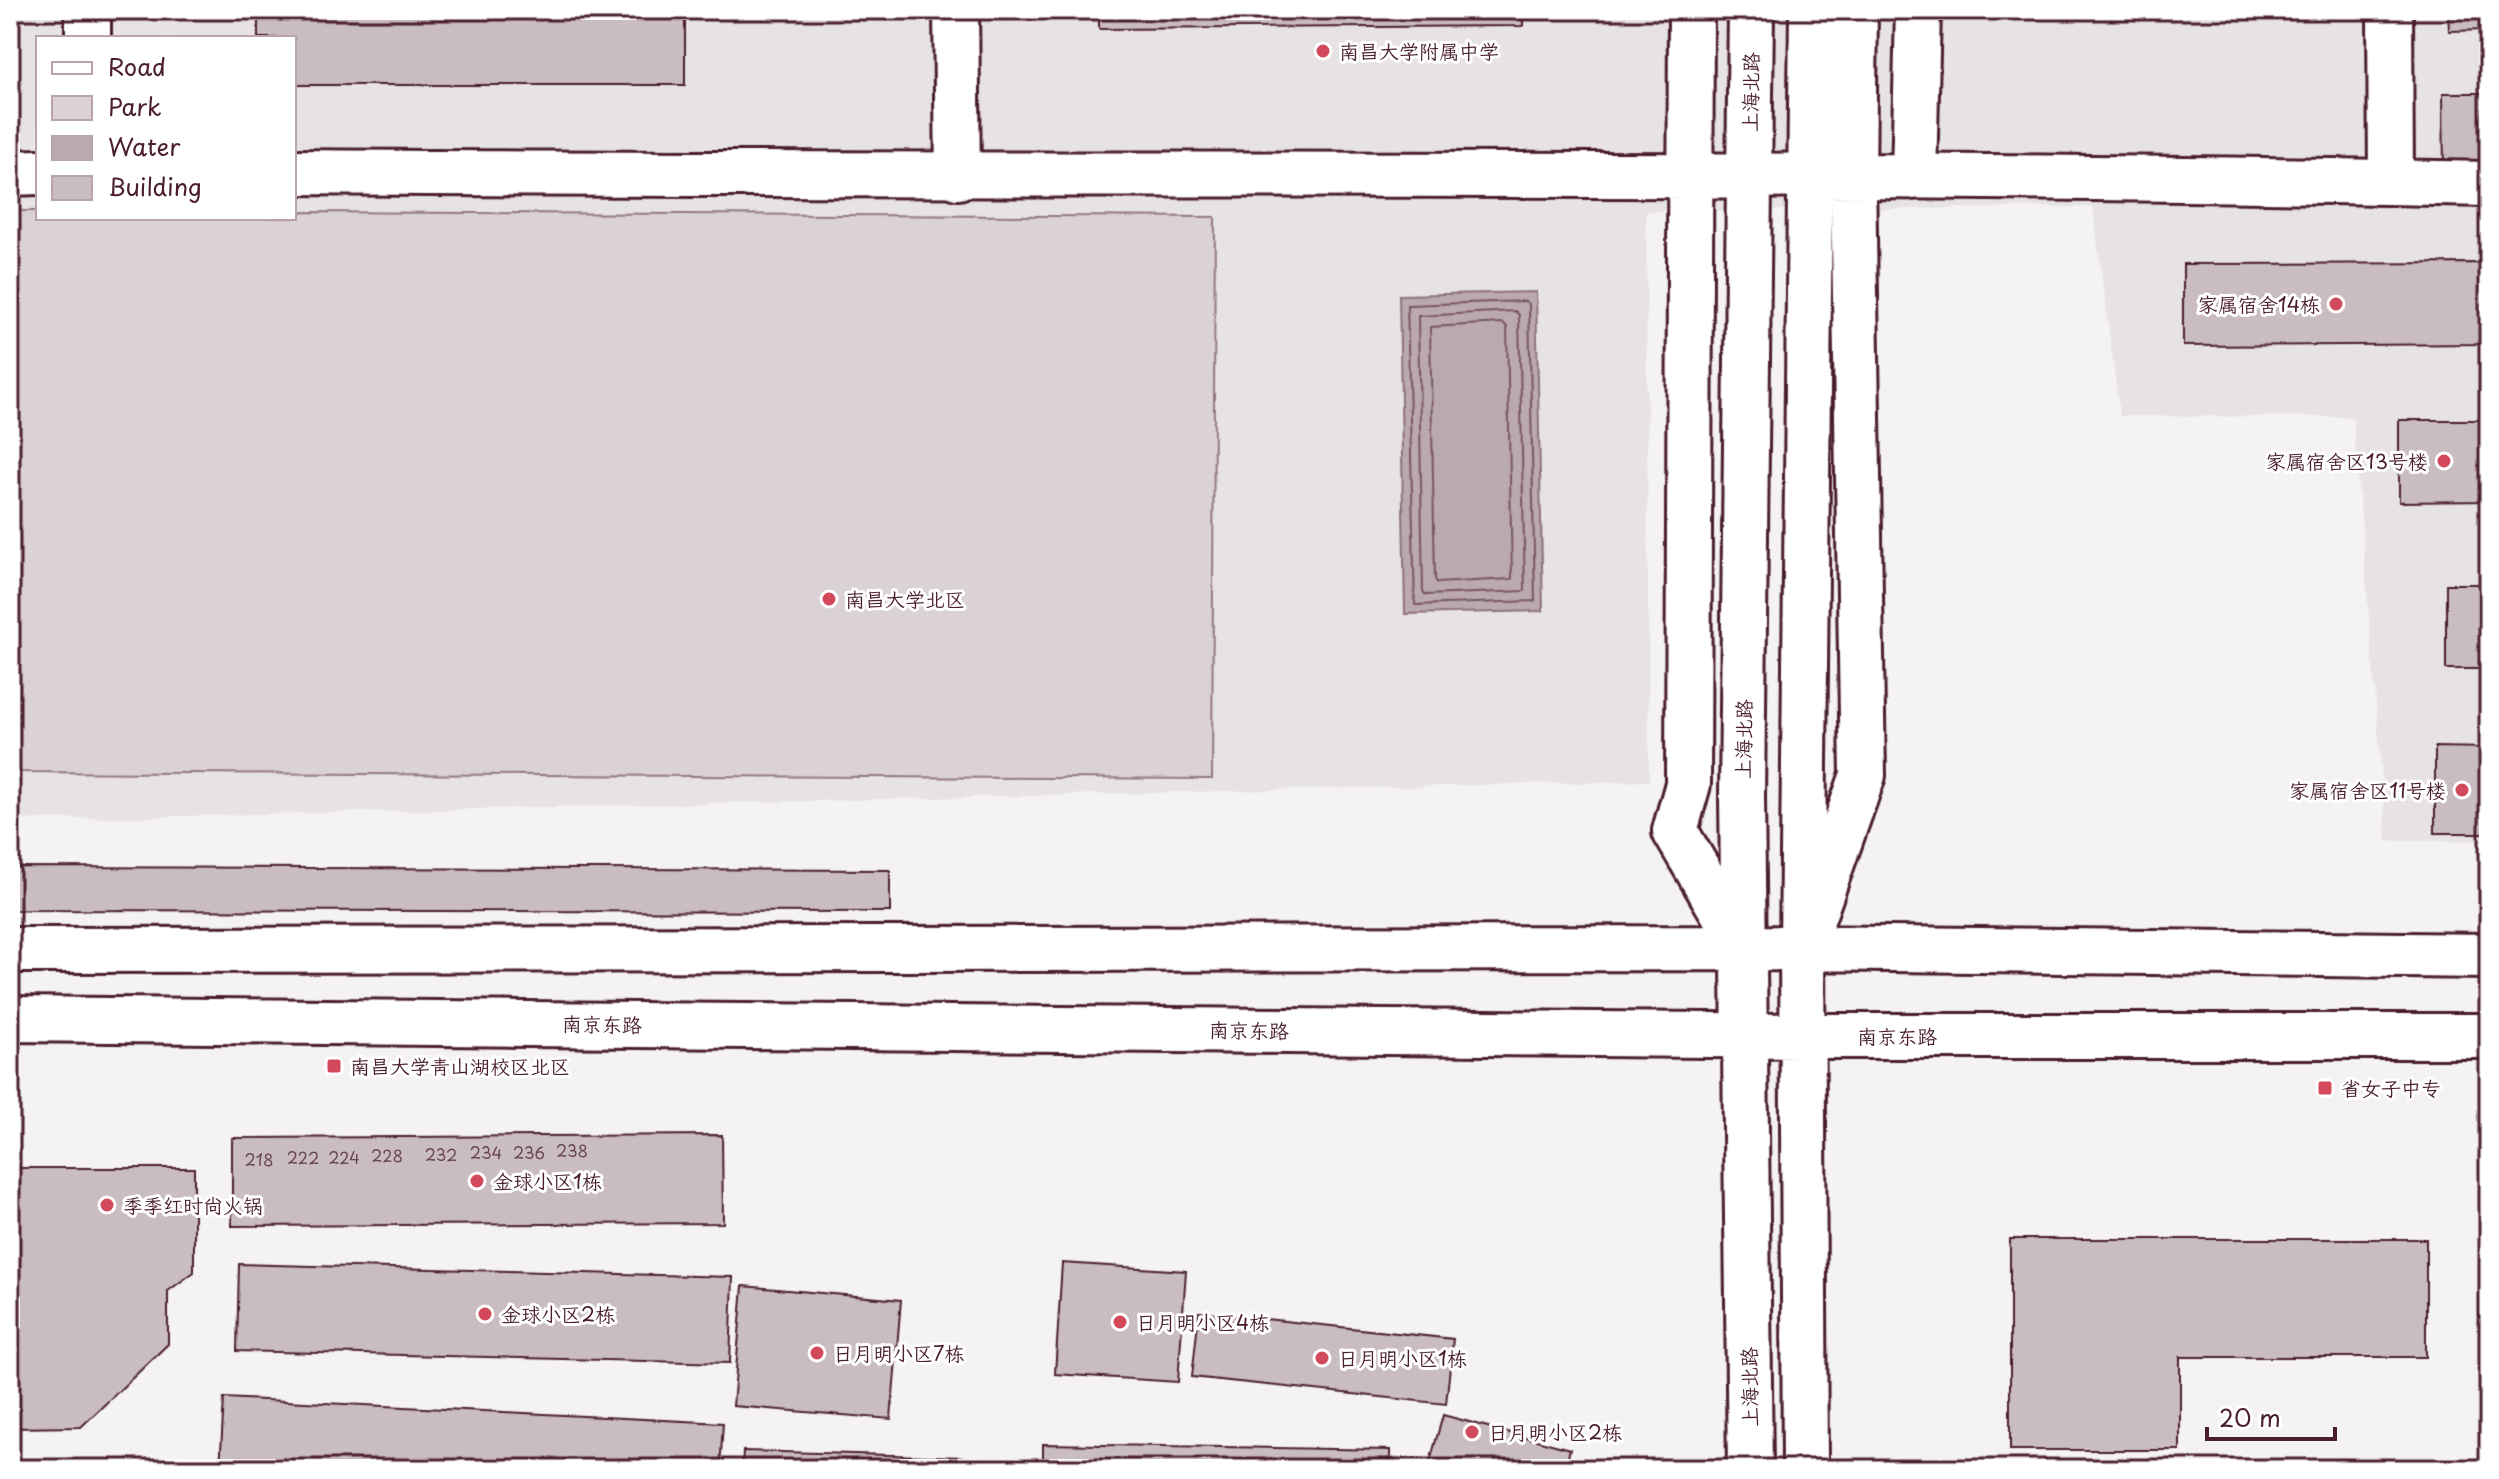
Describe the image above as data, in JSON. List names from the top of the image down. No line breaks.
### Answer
{"streets":{"main road":["上海北路","南京东路"]},"crossings":[["上海北路","南京东路"]],"places":{"other":["南昌大学附属中学","家属宿舍14栋","家属宿舍区13号楼","南昌大学北区","家属宿舍区11号楼","金球小区1栋","季季红时尚火锅","金球小区2栋","日月明小区4栋","日月明小区7栋","日月明小区1栋","日月明小区2栋"],"transit":["南昌大学青山湖校区北区","省女子中专"]},"house_numbers":["238","234","236","232","228","222","224","218"],"legend":["Road","Park","Water","Building"],"scale_bar":"20 m"}
